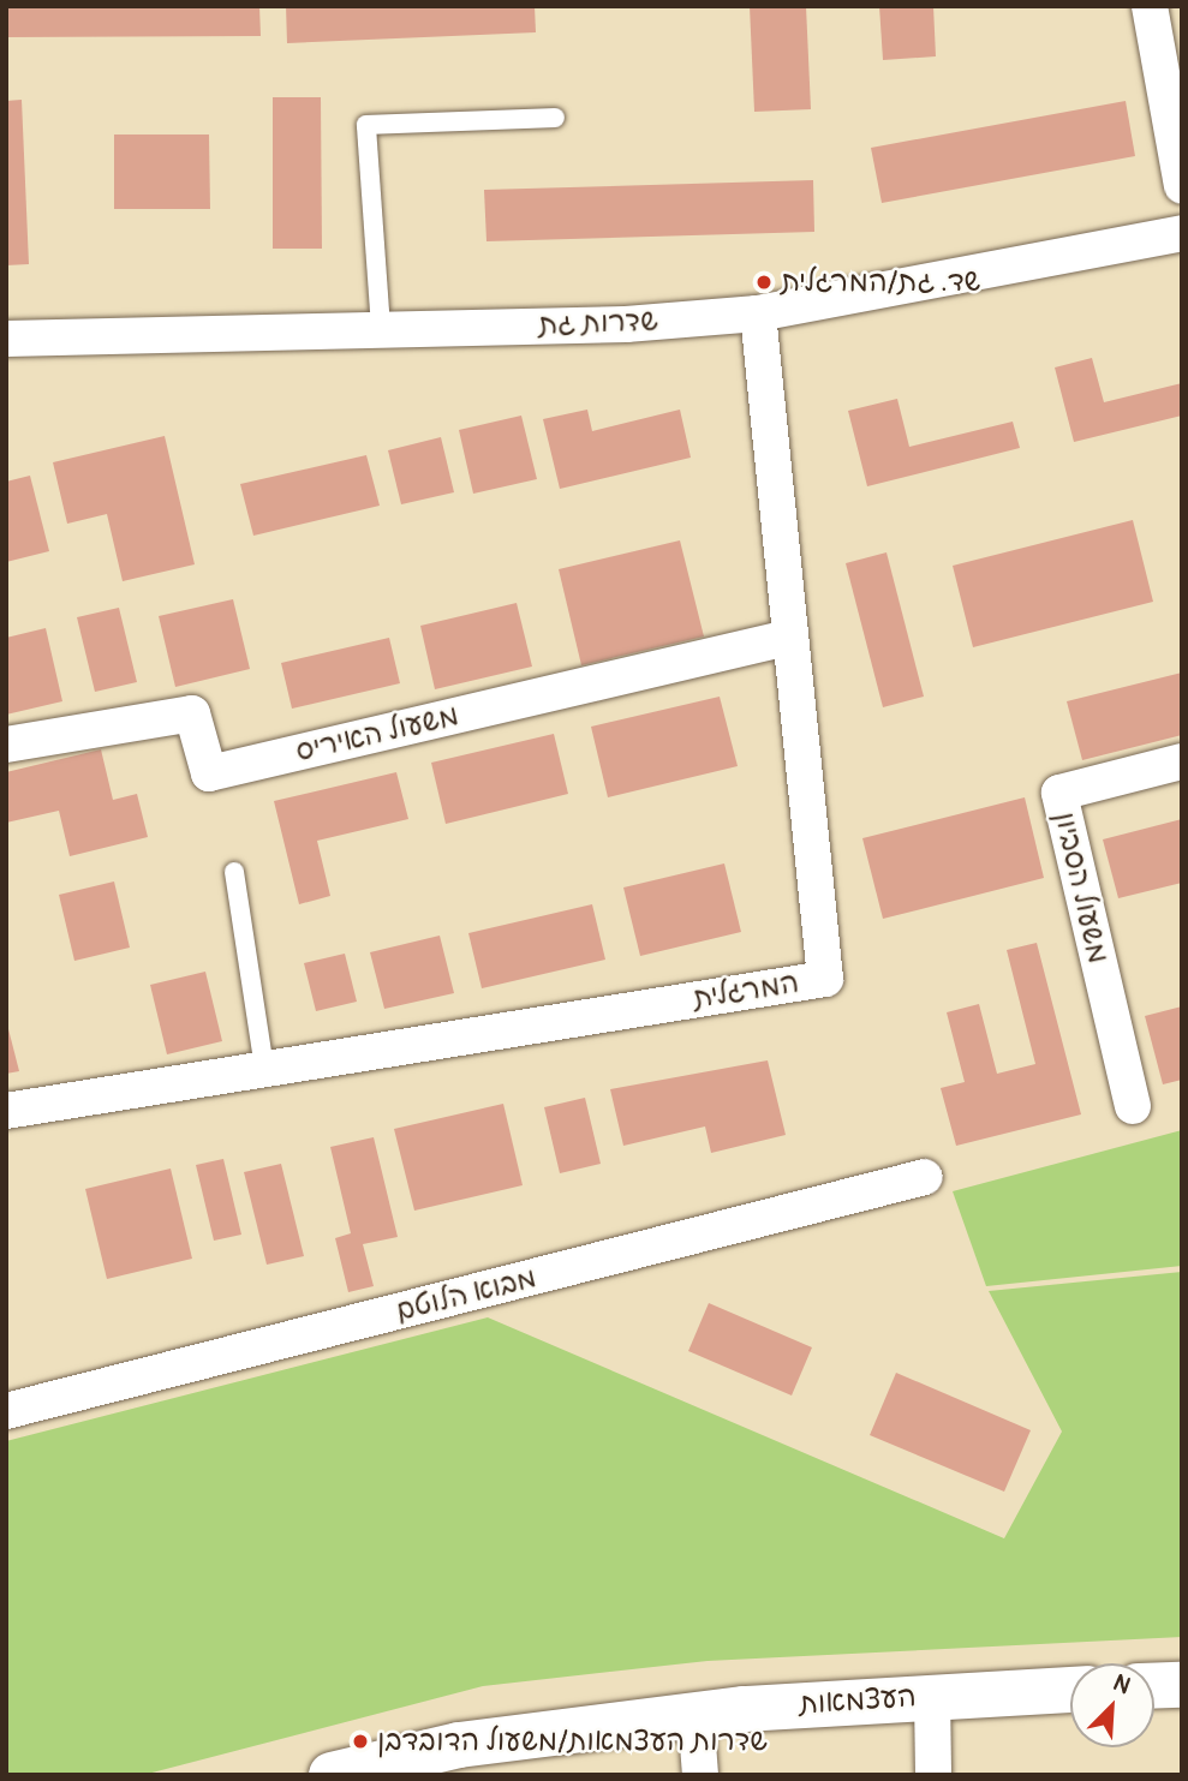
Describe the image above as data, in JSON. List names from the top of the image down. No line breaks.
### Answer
{"streets":{"street":["שדרות גת","משעול האיריס","משעול הסביון","המרגלית","מבוא הלוטם","העצמאות"]},"crossings":[["שדרות גת","המרגלית"],["משעול האיריס","המרגלית"]],"places":["שד. גת/המרגלית","שדרות העצמאות/משעול הדובדבן"],"north":"top right"}
